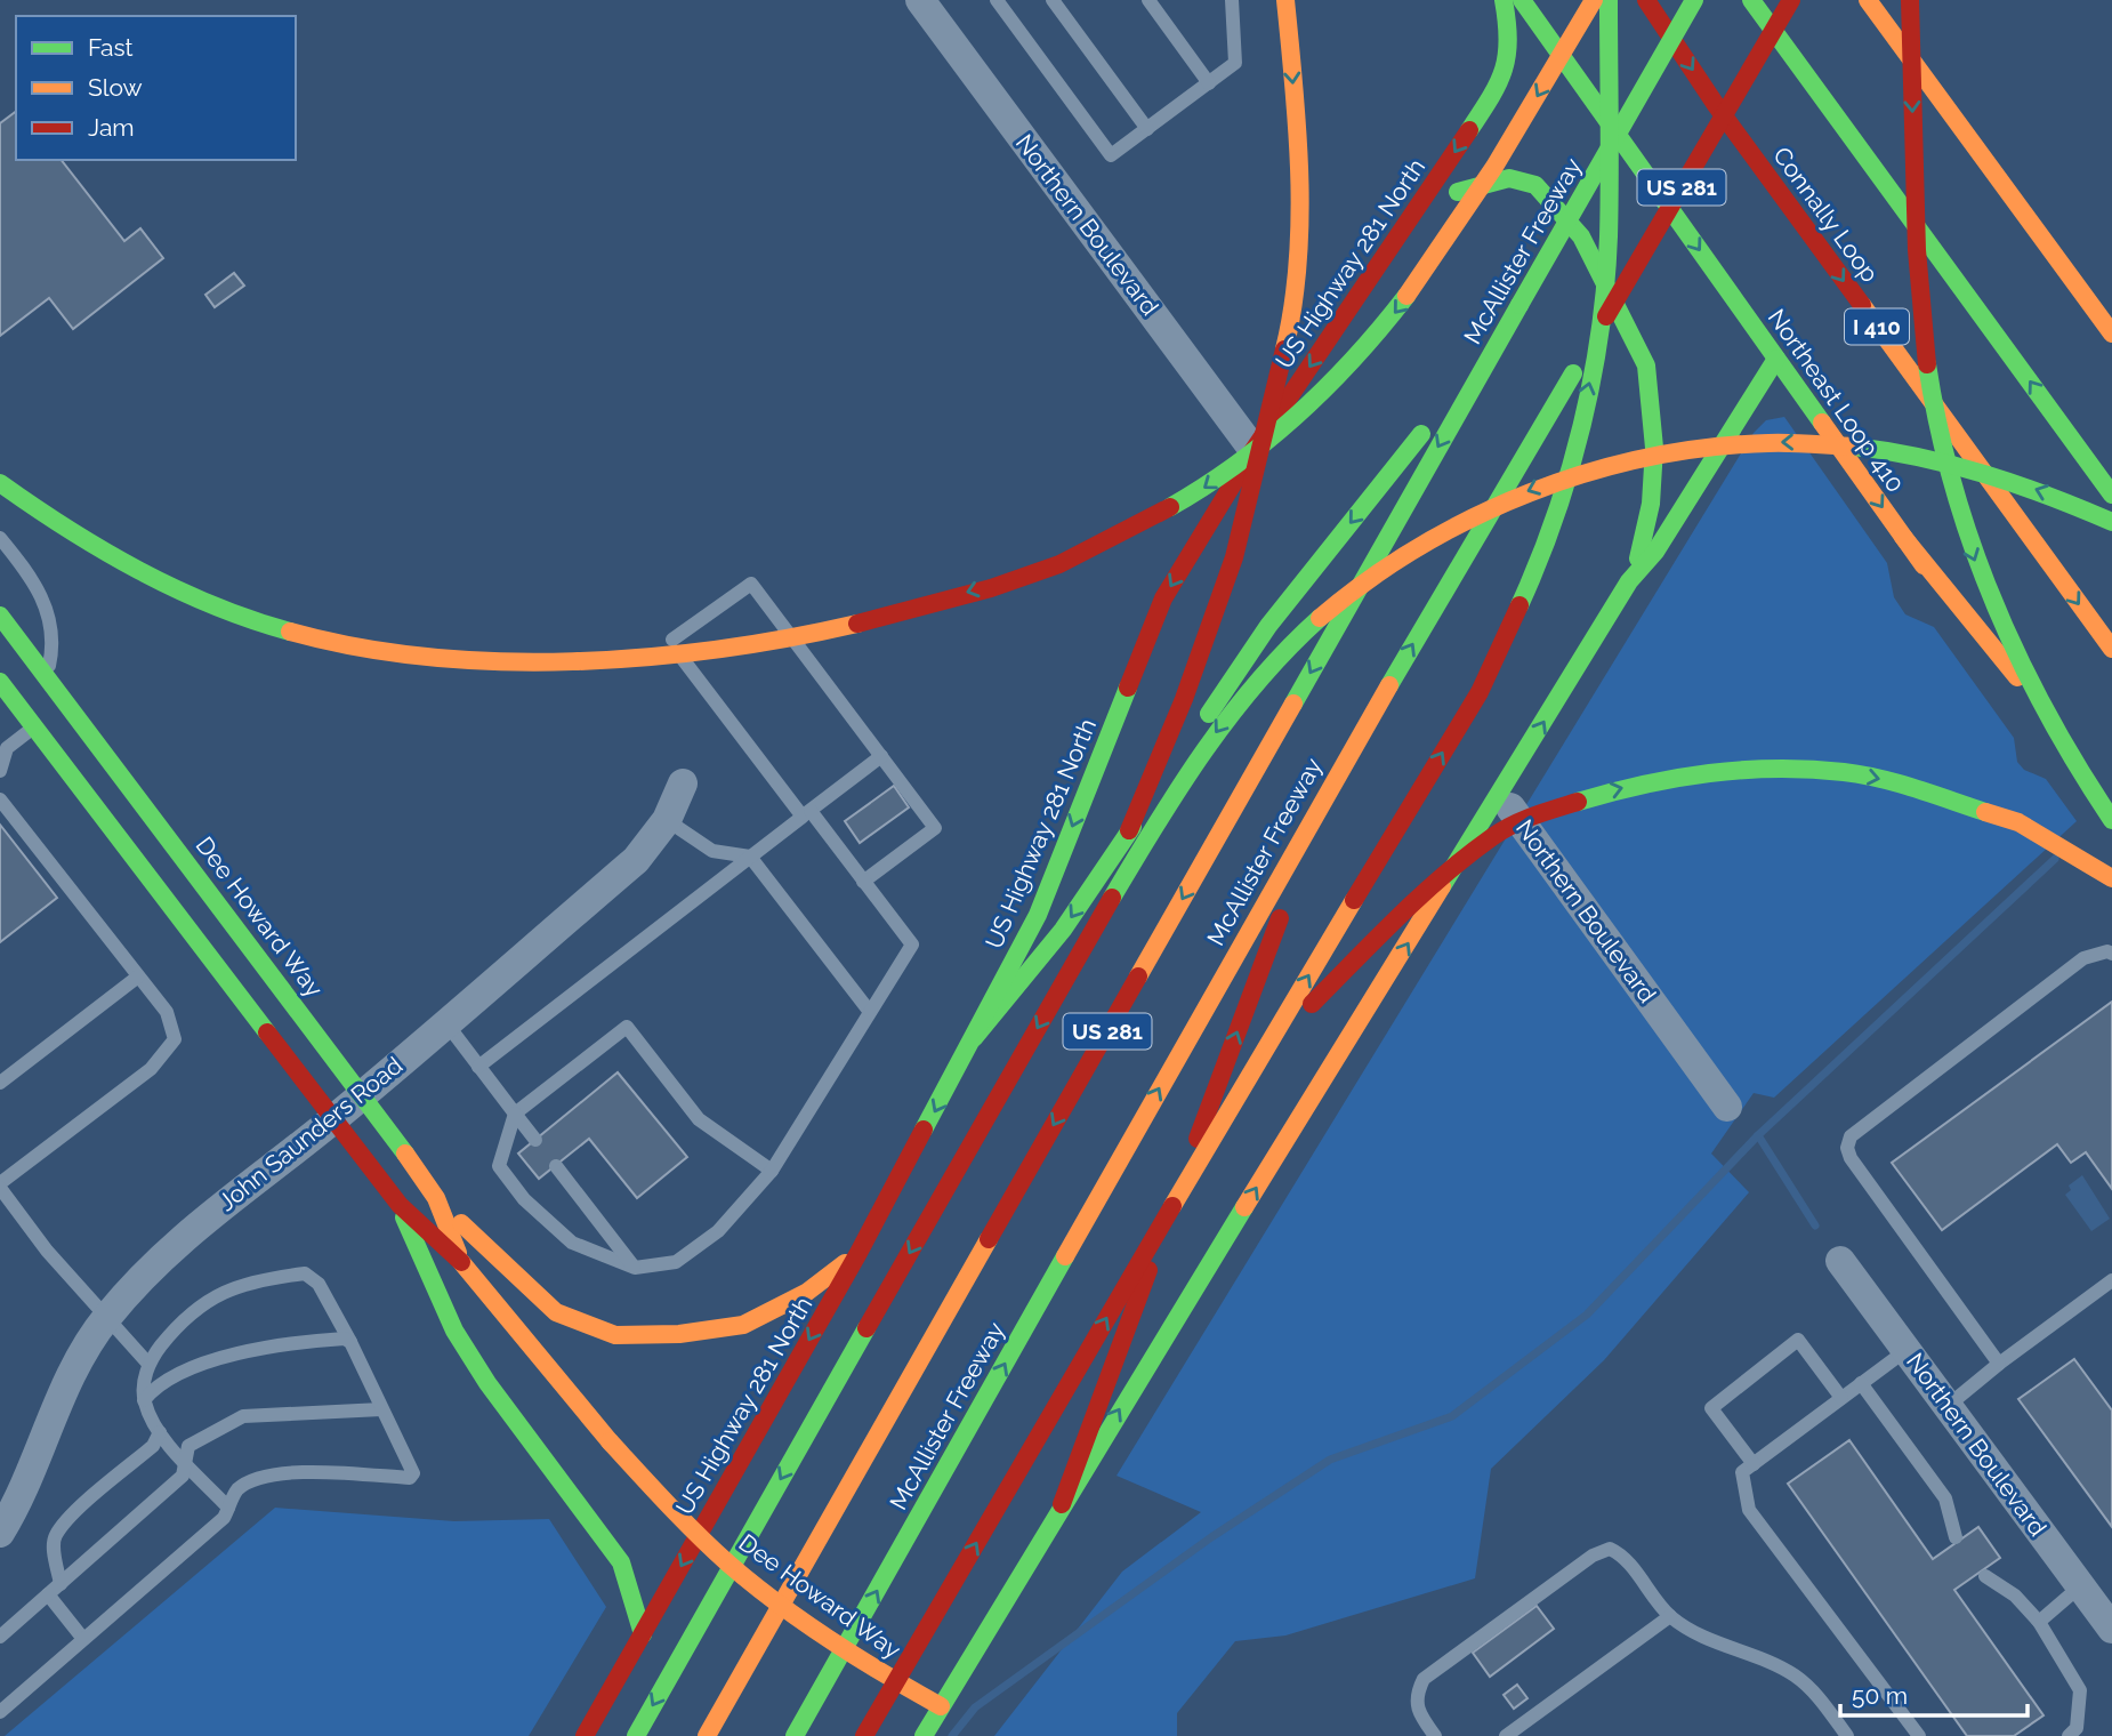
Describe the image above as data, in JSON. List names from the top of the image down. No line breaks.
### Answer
{"streets":{"main road":["US 281","Connally Loop","McAllister Freeway","US Highway 281 North","I 410","Northeast Loop 410","Dee Howard Way"],"street":["Northern Boulevard","John Saunders Road"]},"crossings":[["Northern Boulevard","US Highway 281 North"],["Dee Howard Way","John Saunders Road"]],"legend":["Fast","Slow","Jam"],"scale_bar":"50 m"}
